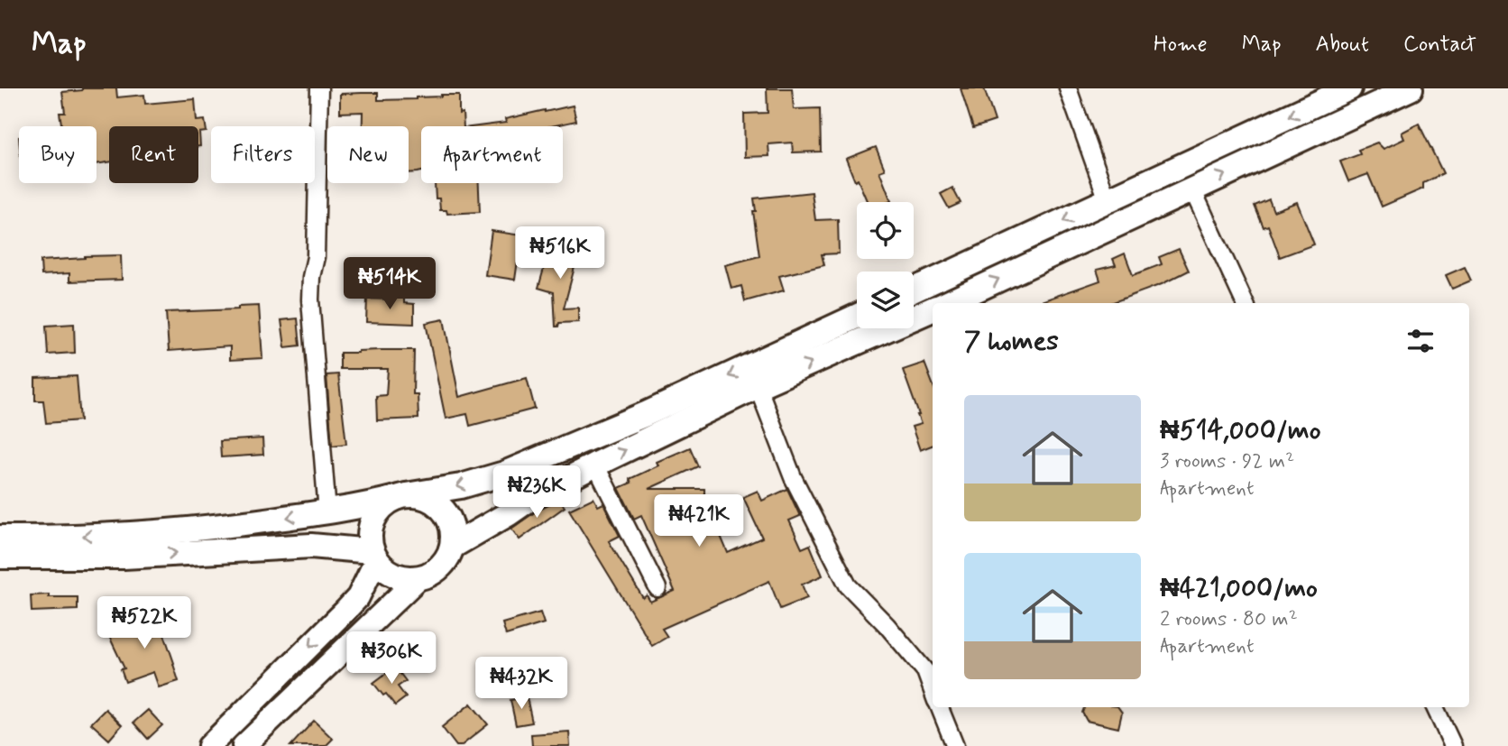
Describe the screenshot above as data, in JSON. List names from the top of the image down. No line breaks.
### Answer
{"page":{"header":"Map","nav":["Home","Map","About","Contact"],"chip":["Buy","Rent","Filters","New","Apartment"],"price":["₦516K","₦514K","₦236K","₦421K","₦522K","₦306K","₦432K"],"heading":"7 homes","list":[{"name":"₦514,000/mo","note":"3 rooms · 92 m² · Apartment"},{"name":"₦421,000/mo","note":"2 rooms · 80 m² · Apartment"}]}}
